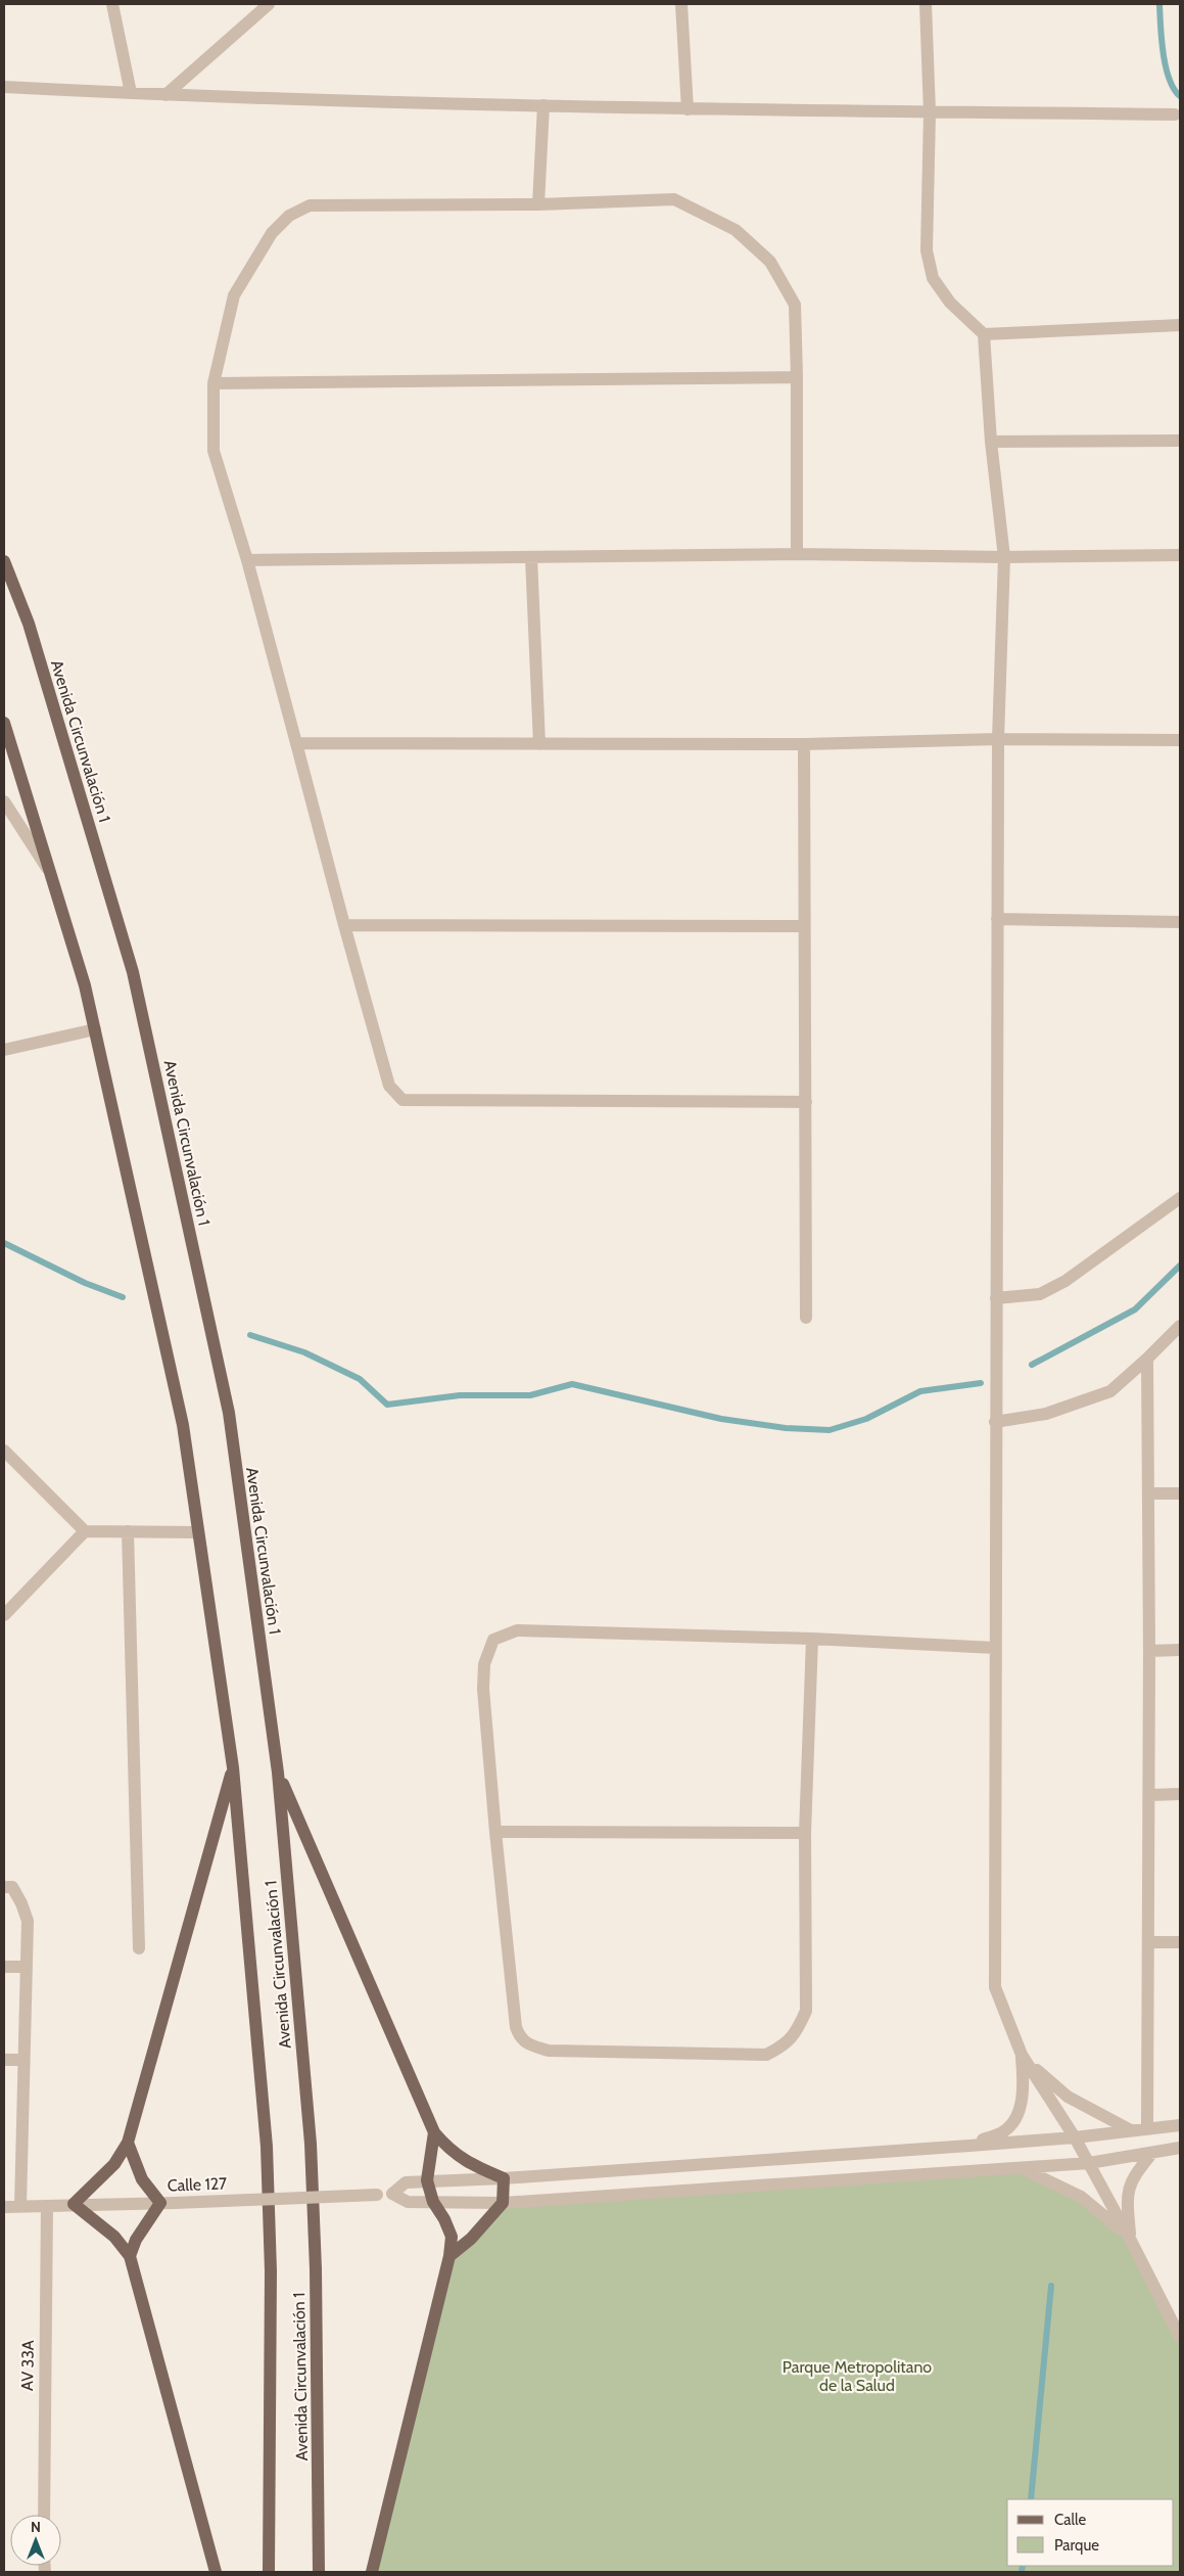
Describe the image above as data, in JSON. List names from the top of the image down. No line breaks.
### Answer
{"streets":{"main road":["Avenida Circunvalación 1"],"street":["Calle 127","AV 33A"]},"crossings":[["Calle 127","AV 33A"]],"parks":["Parque Metropolitano de la Salud"],"legend":["Calle","Parque"],"north":"top"}
